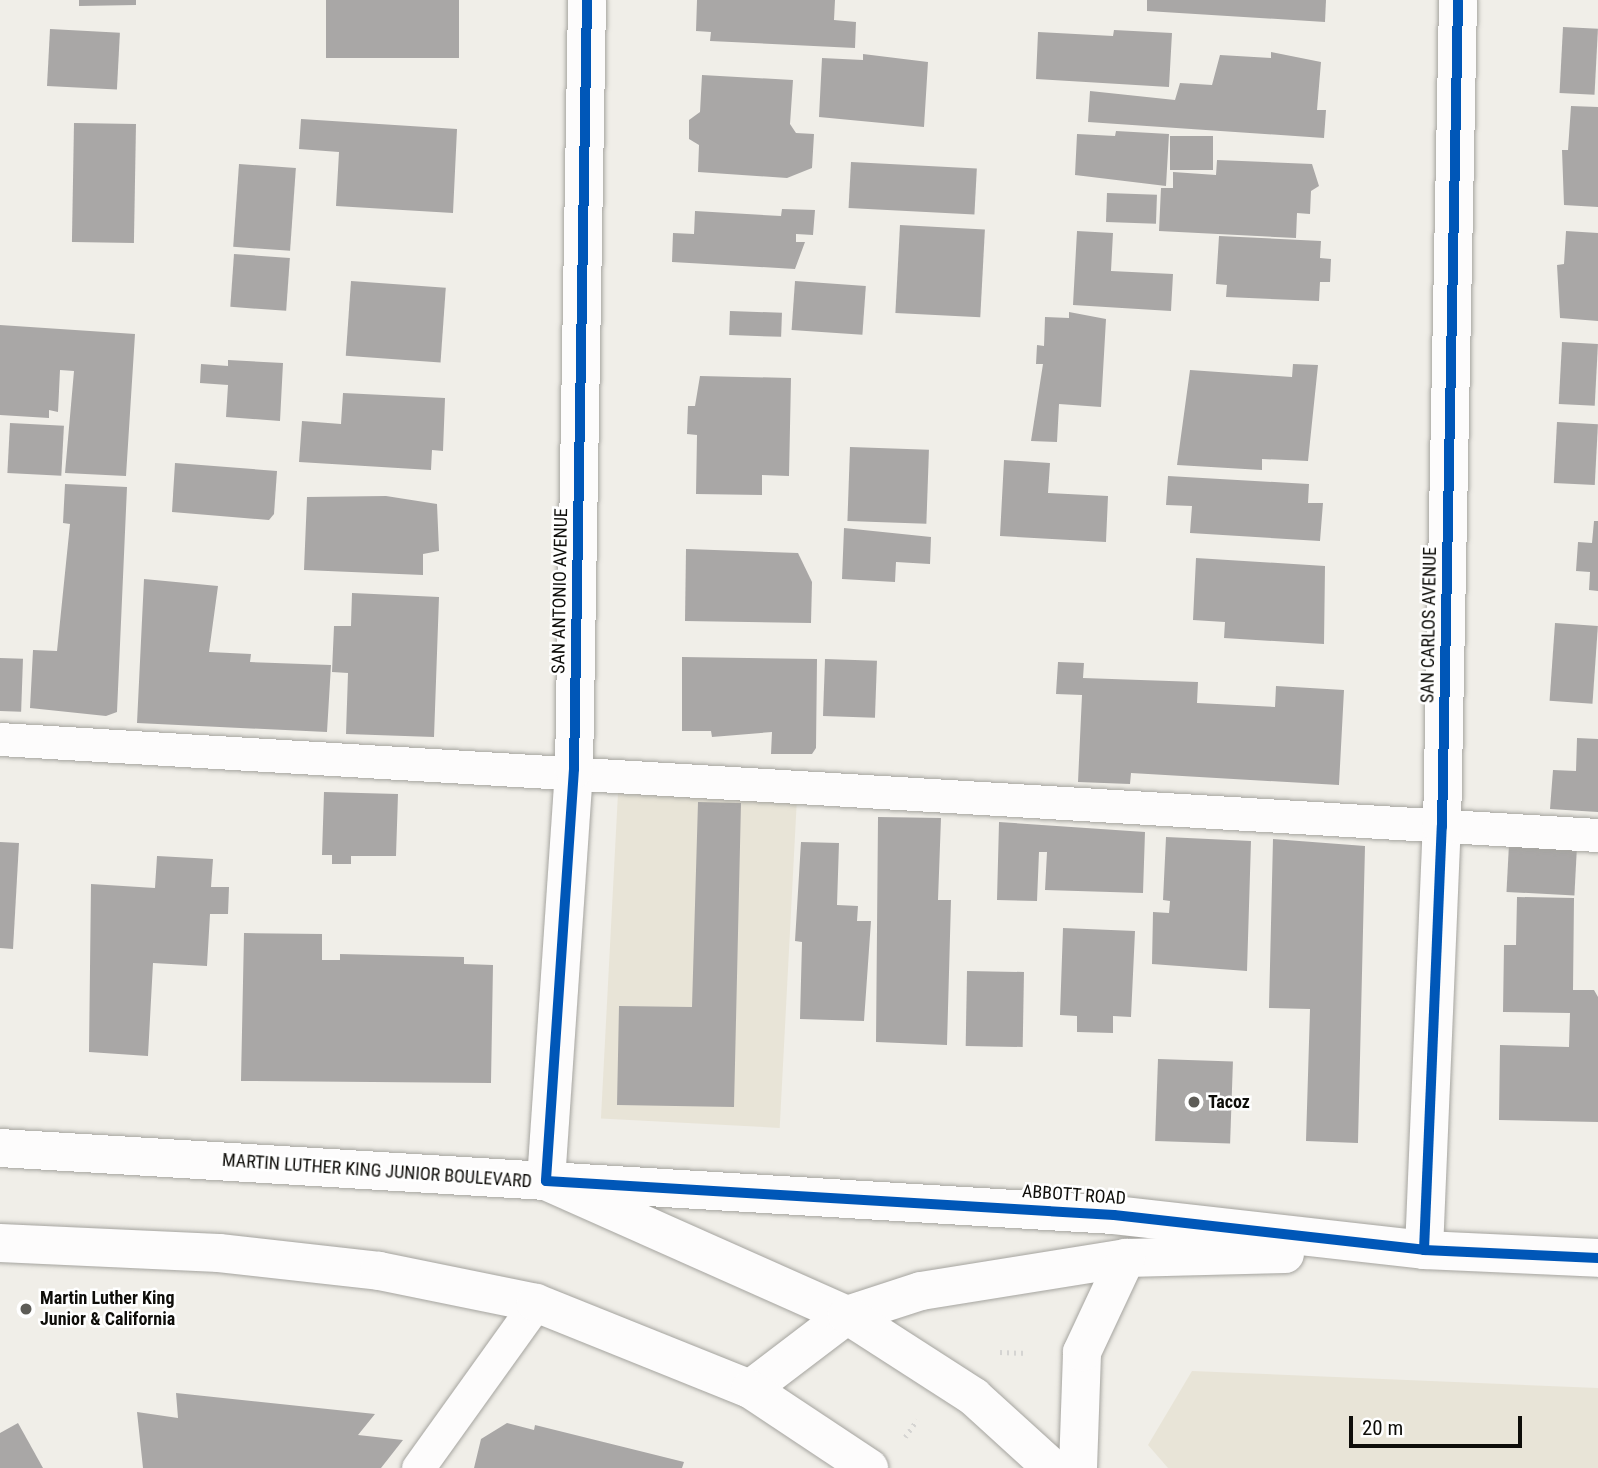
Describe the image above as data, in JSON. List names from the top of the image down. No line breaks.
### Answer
{"streets":{"street":["SAN ANTONIO AVENUE","SAN CARLOS AVENUE","MARTIN LUTHER KING JUNIOR BOULEVARD","ABBOTT ROAD"]},"crossings":[["SAN ANTONIO AVENUE","MARTIN LUTHER KING JUNIOR BOULEVARD"],["SAN ANTONIO AVENUE","ABBOTT ROAD"],["SAN CARLOS AVENUE","ABBOTT ROAD"],["MARTIN LUTHER KING JUNIOR BOULEVARD","ABBOTT ROAD"]],"places":["Tacoz","Martin Luther King Junior & California"],"scale_bar":"20 m"}
